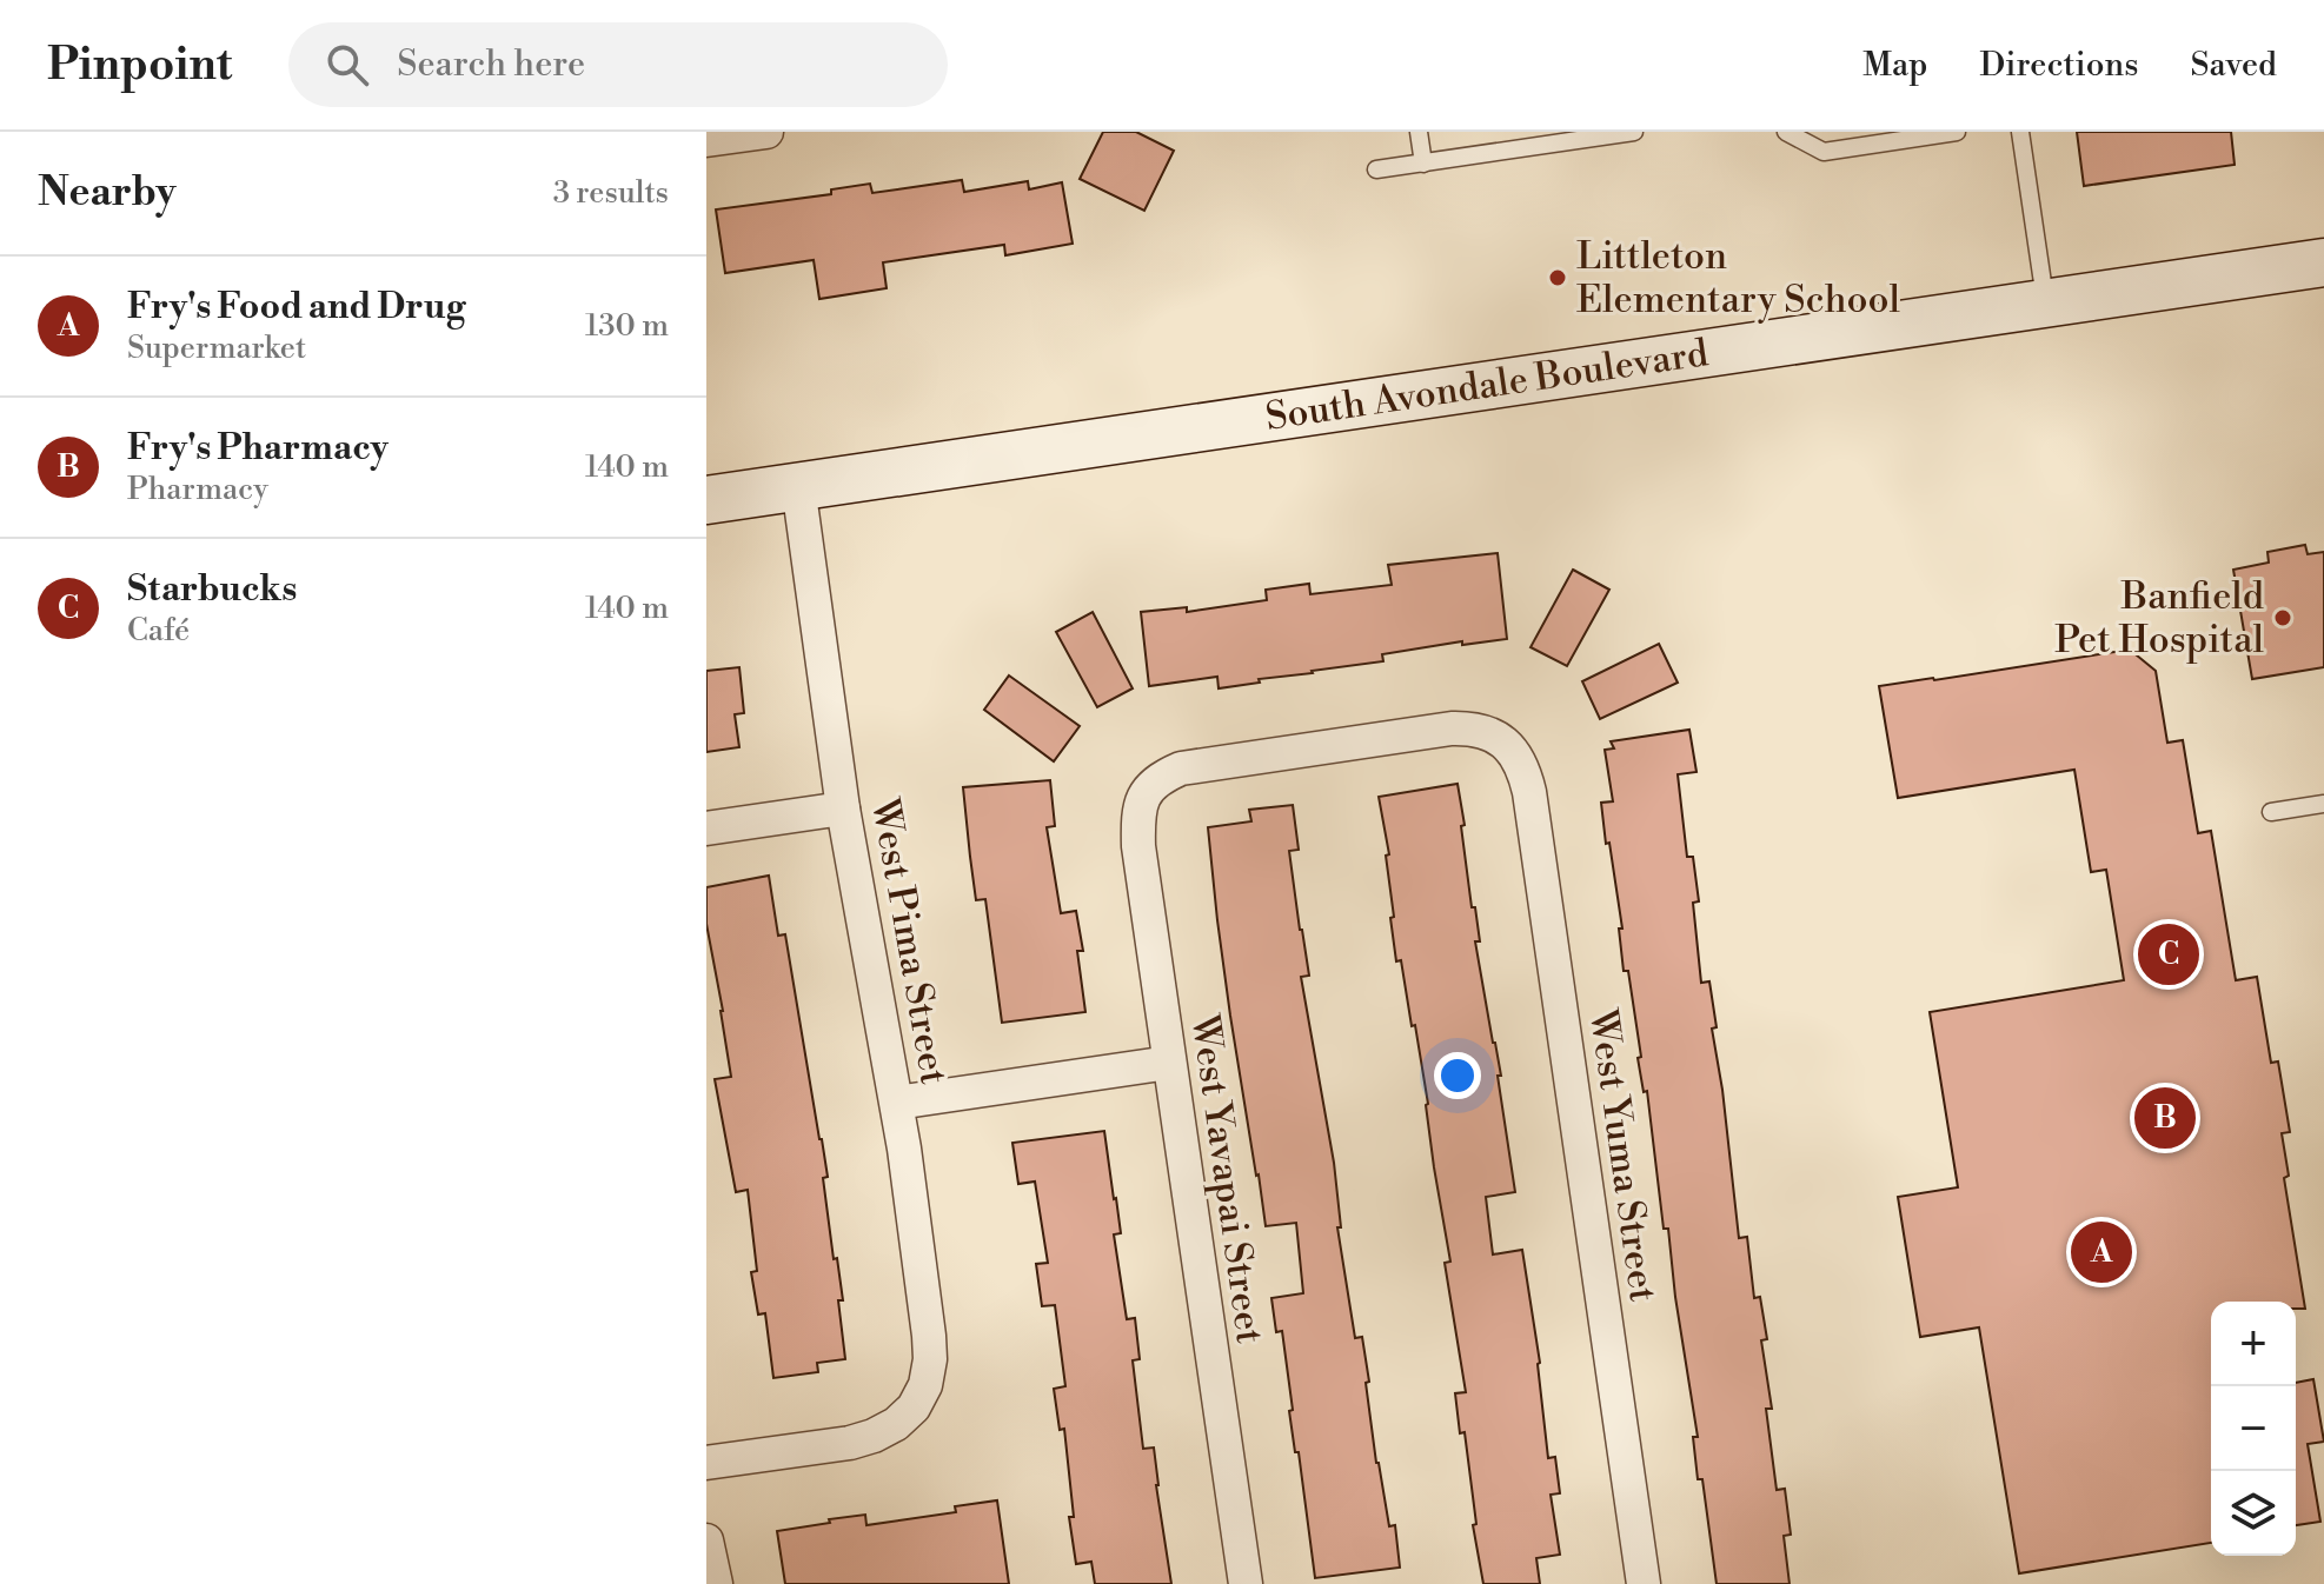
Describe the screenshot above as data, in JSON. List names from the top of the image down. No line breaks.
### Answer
{"streets":{"main road":["South Avondale Boulevard"],"street":["West Pima Street","West Yuma Street","West Yavapai Street"]},"crossings":[["South Avondale Boulevard","West Pima Street"],["West Yuma Street","West Yavapai Street"]],"places":["Littleton Elementary School","Banfield Pet Hospital"],"page":{"header":"Pinpoint","search":"Search here","nav":["Map","Directions","Saved"],"heading":["Nearby","3 results"],"list":[{"mark":"A","name":"Fry's Food and Drug","note":"Supermarket","value":"130 m"},{"mark":"B","name":"Fry's Pharmacy","note":"Pharmacy","value":"140 m"},{"mark":"C","name":"Starbucks","note":"Café","value":"140 m"}],"pins":["C","B","A"],"map_buttons":["+","−"]}}
